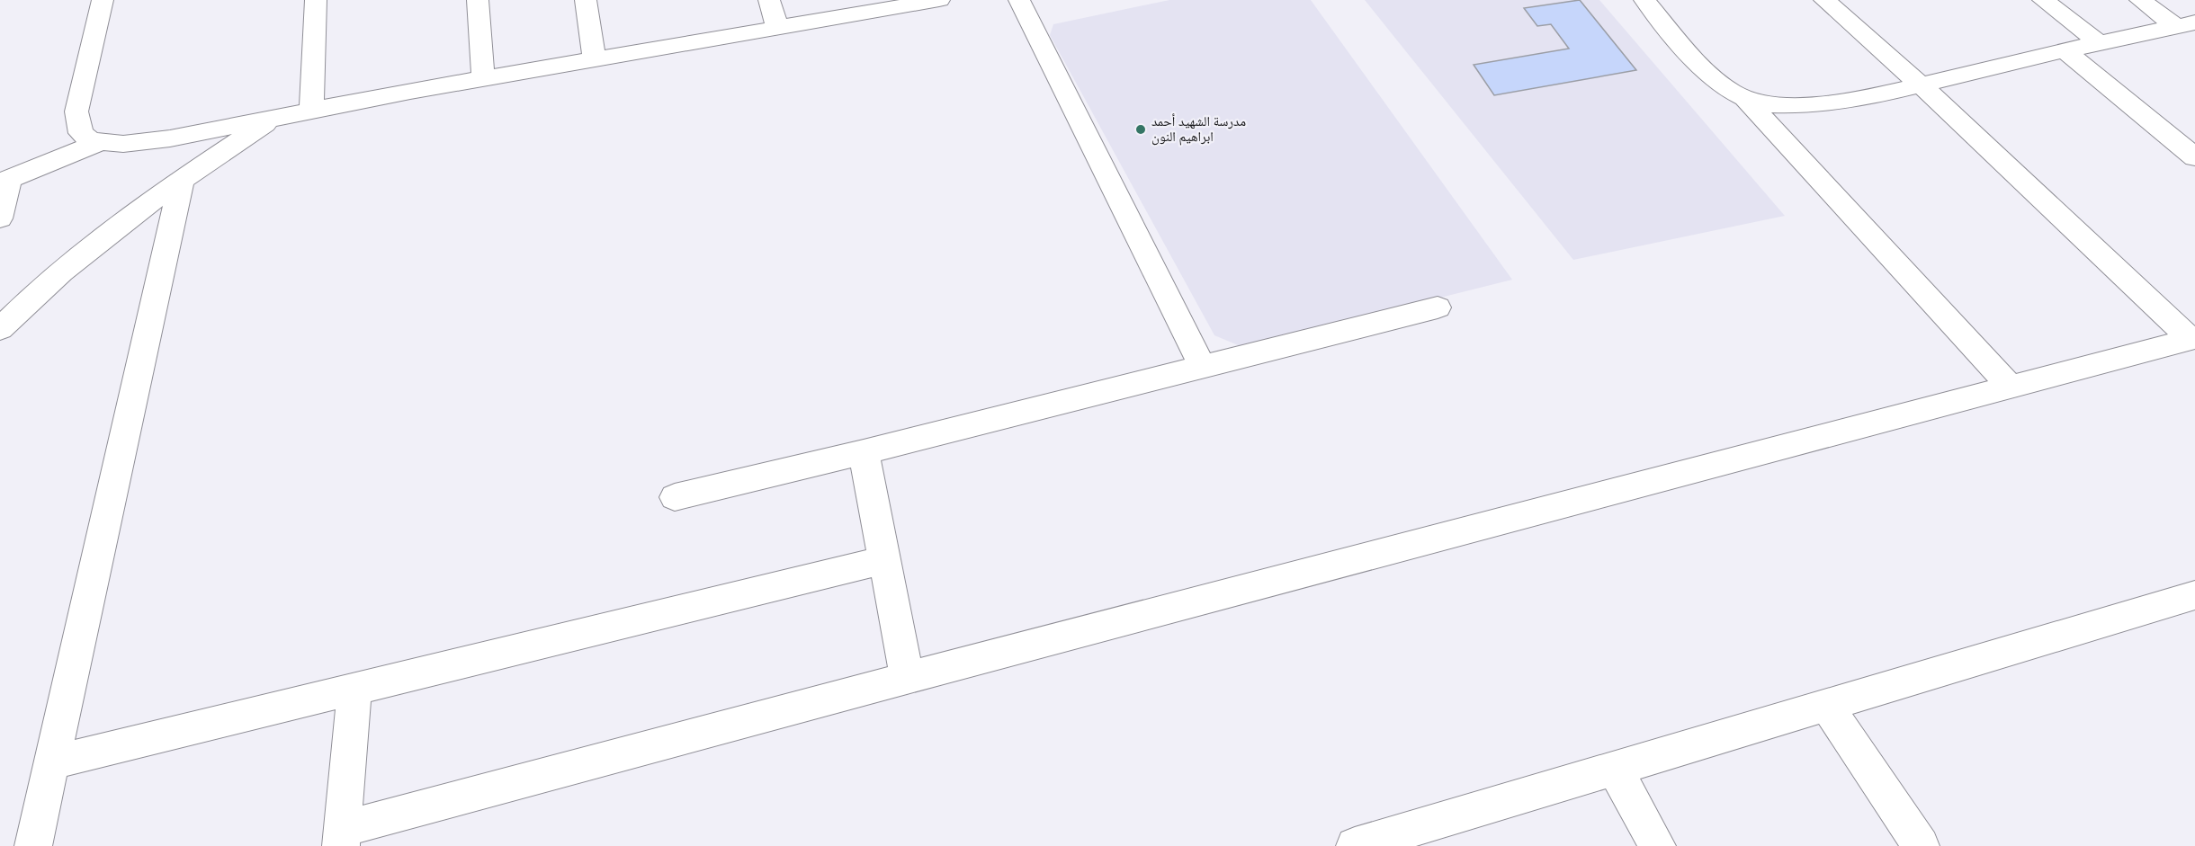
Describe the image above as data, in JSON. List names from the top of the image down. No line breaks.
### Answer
{"places":["مدرسة الشهيد أحمد ابراهيم النون"]}
